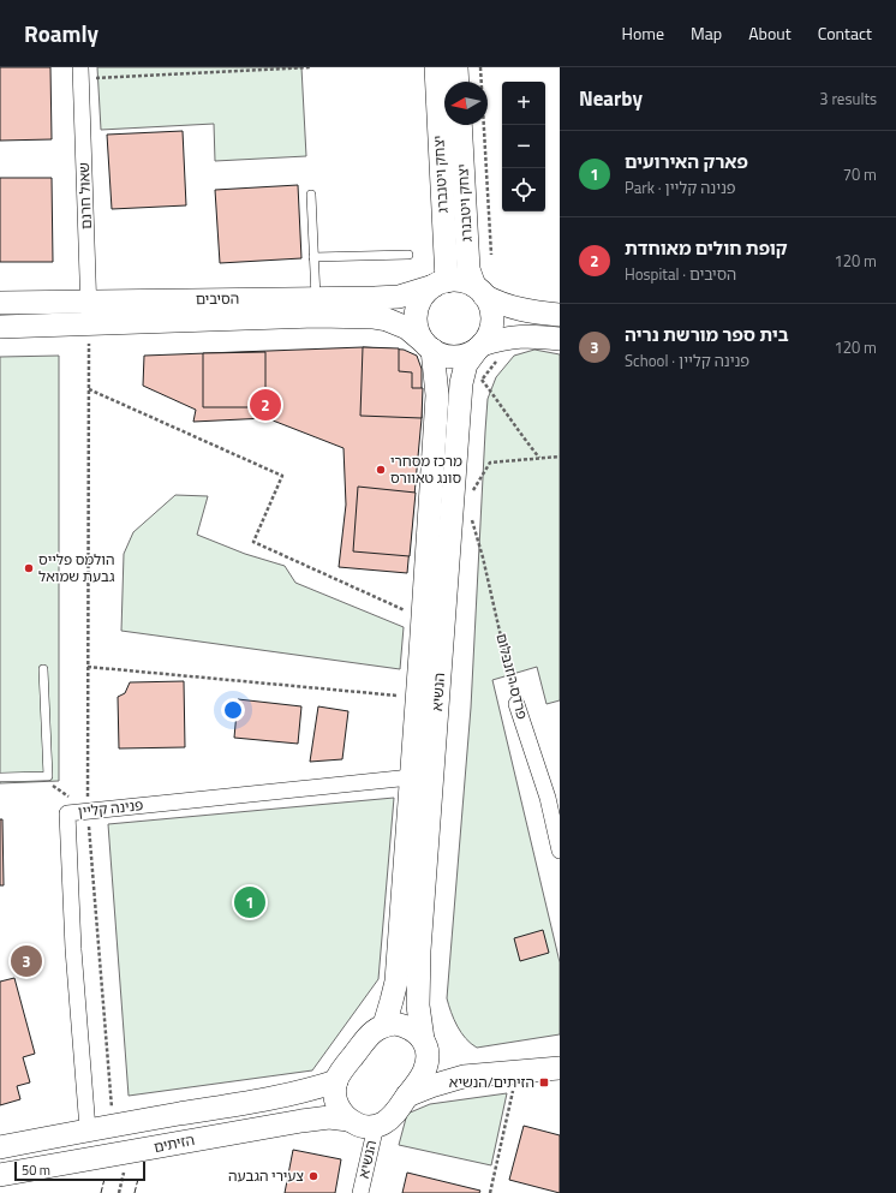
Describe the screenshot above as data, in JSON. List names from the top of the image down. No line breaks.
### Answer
{"streets":{"street":["יצחק ויטנברג","שאול חרנם","יצחק ויטבנרג","הסיבים","פרדס רוזנבלום","הנשיא","פנינה קליין","הזיתים"]},"crossings":[["יצחק ויטנברג","יצחק ויטבנרג"],["יצחק ויטנברג","הסיבים"],["יצחק ויטנברג","הנשיא"],["שאול חרנם","הסיבים"],["יצחק ויטבנרג","הסיבים"],["יצחק ויטבנרג","הנשיא"],["הסיבים","הנשיא"],["הנשיא","פנינה קליין"],["הנשיא","הזיתים"],["פנינה קליין","הזיתים"]],"places":{"other":["מרכז מסחרי סונג טאוורס","הולמס פלייס גבעת שמואל","צעירי הגבעה"],"transit":["הזיתים/הנשיא"]},"scale_bar":"50 m","north":"left","page":{"header":"Roamly","nav":["Home","Map","About","Contact"],"heading":["Nearby","3 results"],"map_buttons":["+","−"],"list":[{"mark":"1","name":"פארק האירועים","note":"Park · פנינה קליין","value":"70 m"},{"mark":"2","name":"קופת חולים מאוחדת","note":"Hospital · הסיבים","value":"120 m"},{"mark":"3","name":"בית ספר מורשת נריה","note":"School · פנינה קליין","value":"120 m"}],"pins":["2","1","3"],"scale":"50 m"}}
